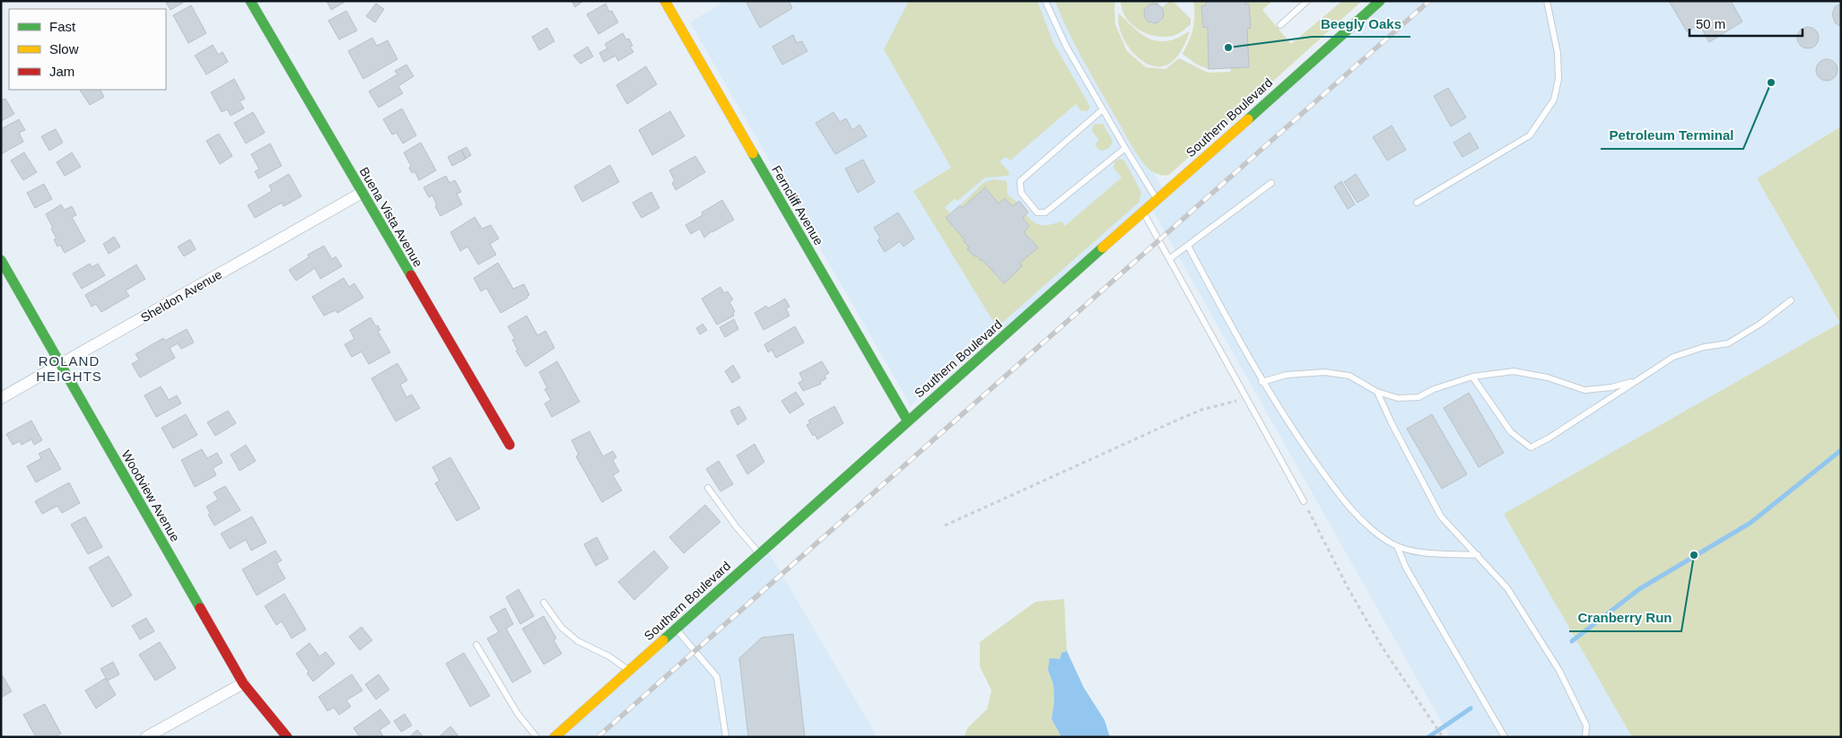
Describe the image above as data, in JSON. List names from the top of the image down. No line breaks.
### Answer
{"streets":{"street":["Southern Boulevard","Ferncliff Avenue","Buena Vista Avenue","Sheldon Avenue","Woodview Avenue"]},"crossings":[["Southern Boulevard","Ferncliff Avenue"],["Buena Vista Avenue","Sheldon Avenue"],["Sheldon Avenue","Woodview Avenue"]],"districts":["ROLAND HEIGHTS"],"places":["Beegly Oaks","Petroleum Terminal","Cranberry Run"],"legend":["Fast","Slow","Jam"],"scale_bar":"50 m"}
